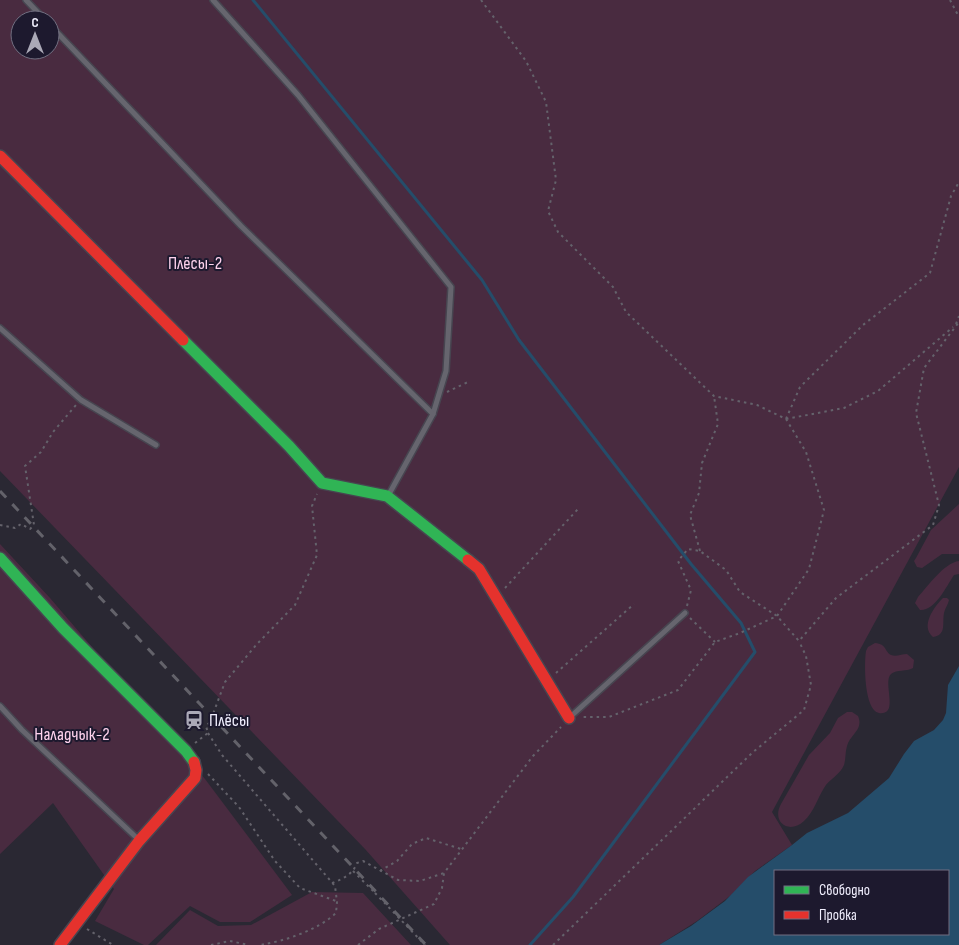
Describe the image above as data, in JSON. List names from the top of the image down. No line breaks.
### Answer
{"parks":["Плёсы-2","Наладчык-2"],"places":{"station":["Плёсы"]},"legend":["Свободно","Пробка"],"north":"top"}
